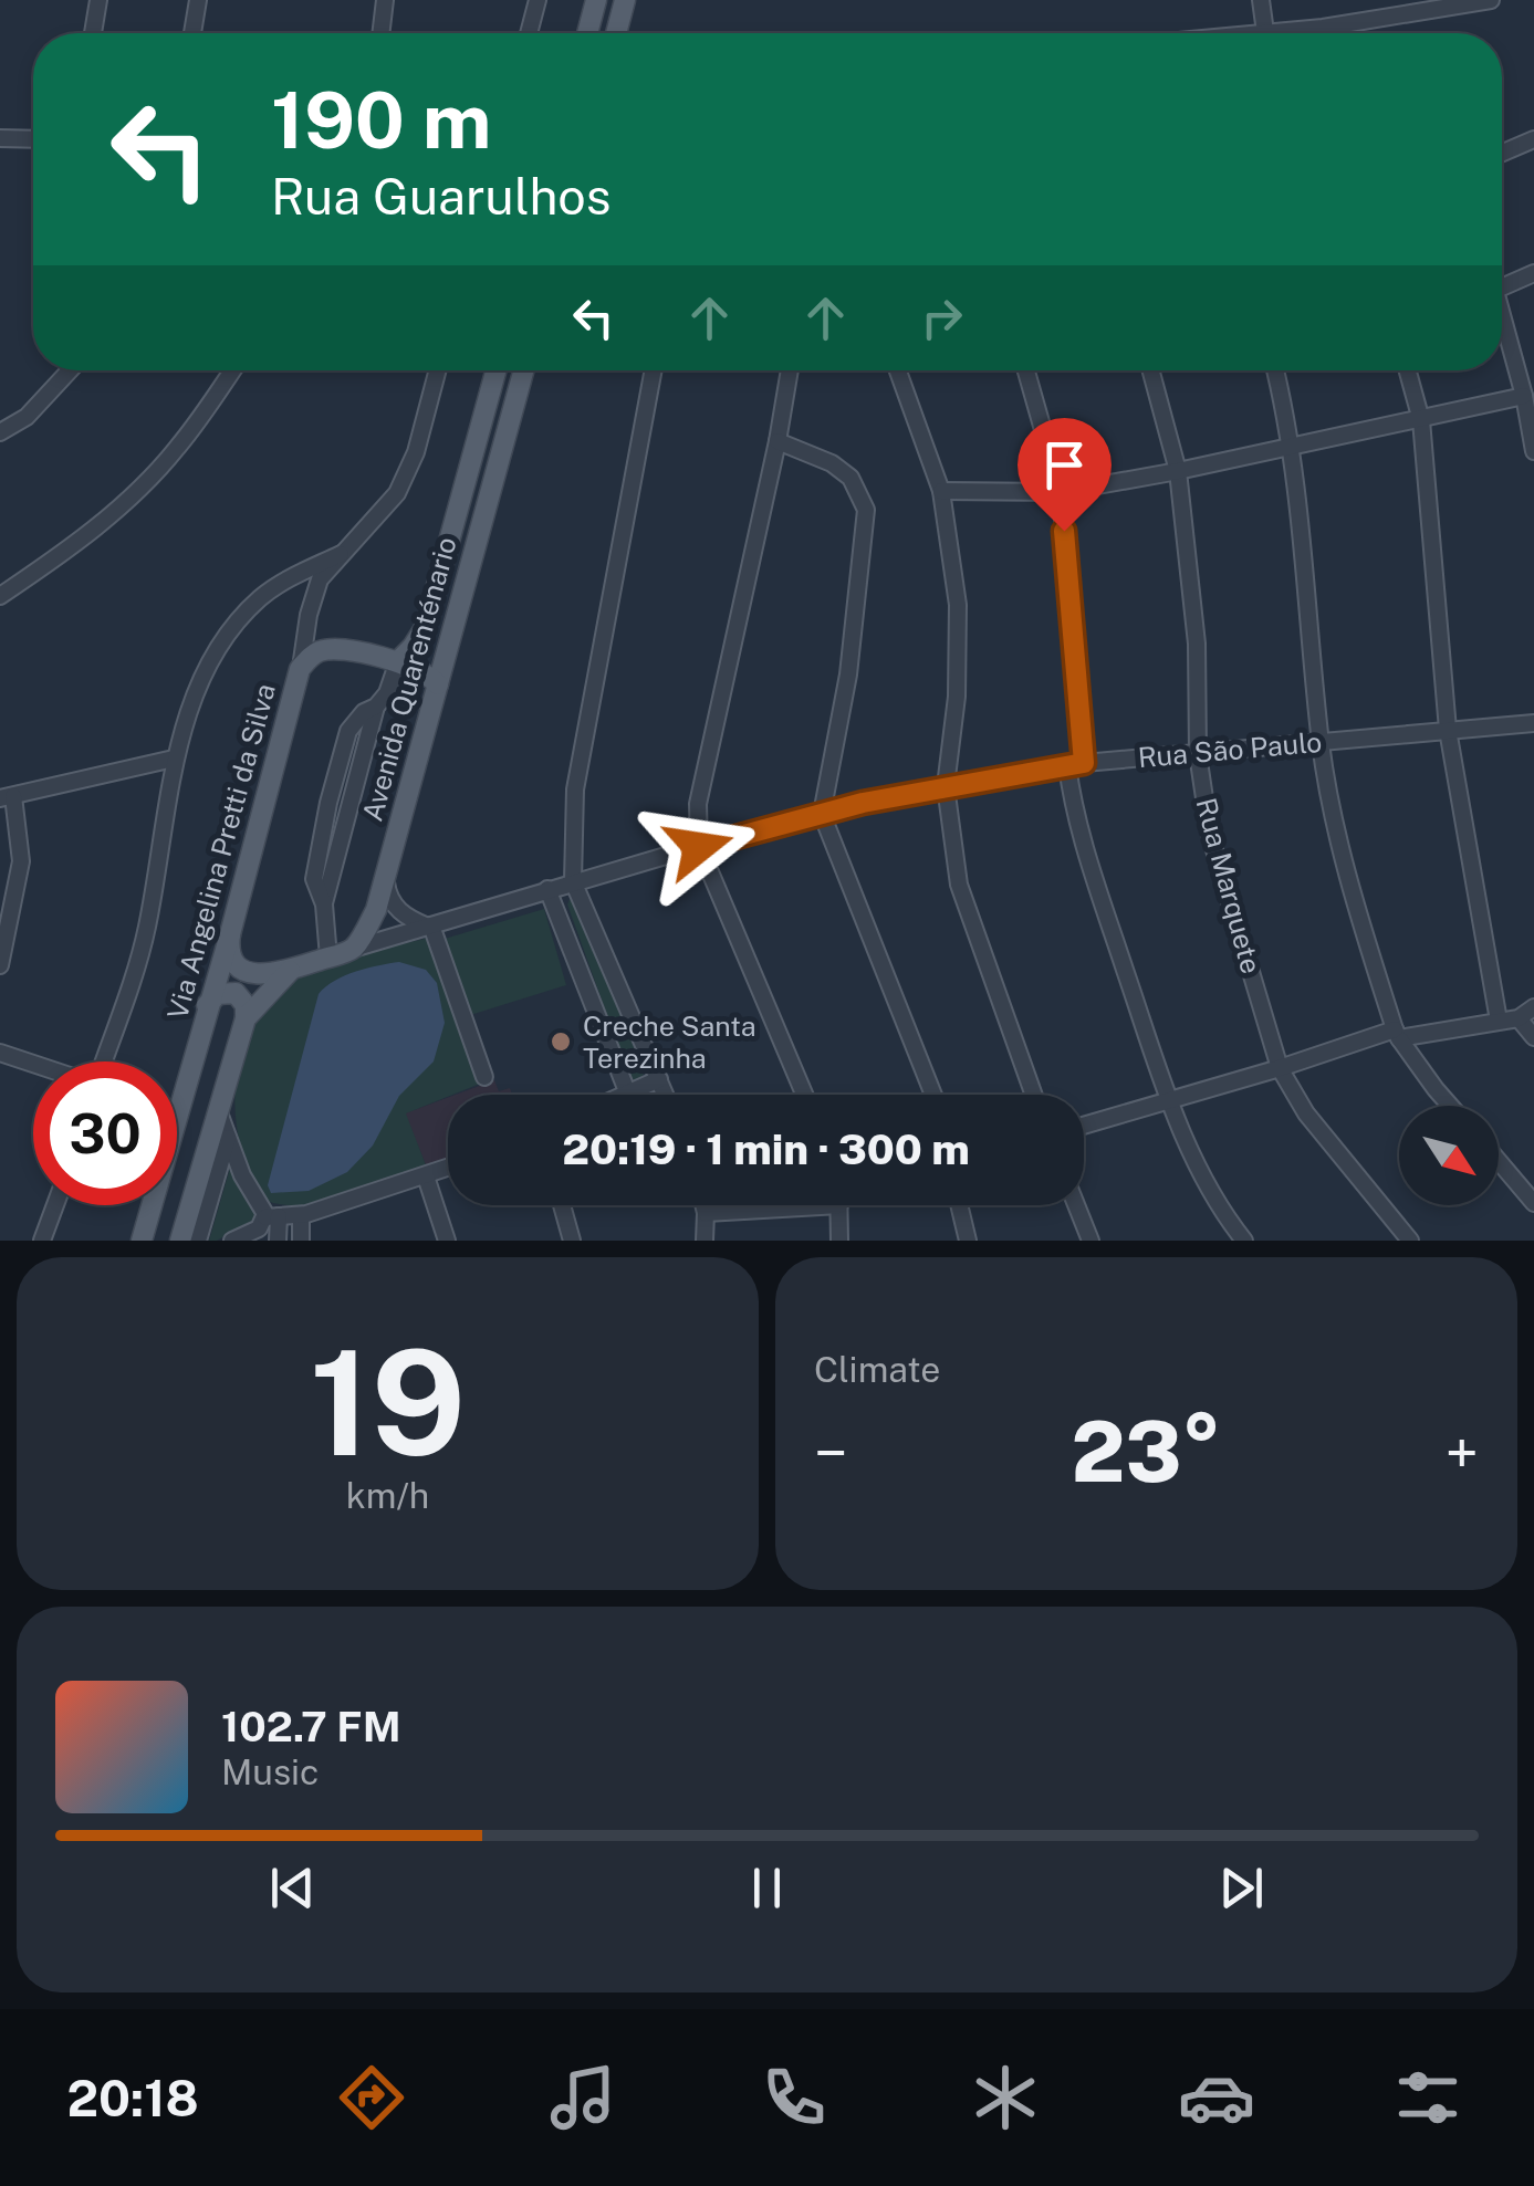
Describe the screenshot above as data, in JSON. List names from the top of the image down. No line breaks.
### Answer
{"streets":{"main road":["Avenida Quarenténario","Via Angelina Pretti da Silva"],"street":["Rua São Paulo","Rua Marquete"]},"crossings":[["Avenida Quarenténario","Rua São Paulo"],["Rua São Paulo","Rua Marquete"]],"places":["Creche Santa Terezinha"],"north":"bottom right","page":{"turn":["190 m","Rua Guarulhos"],"limit":"30","trip":"20:19 · 1 min · 300 m","tile":[["19","km/h"],"Climate"],"heat":["−","23°","+"],"song":["102.7 FM","Music"],"tabs":"20:18"}}
